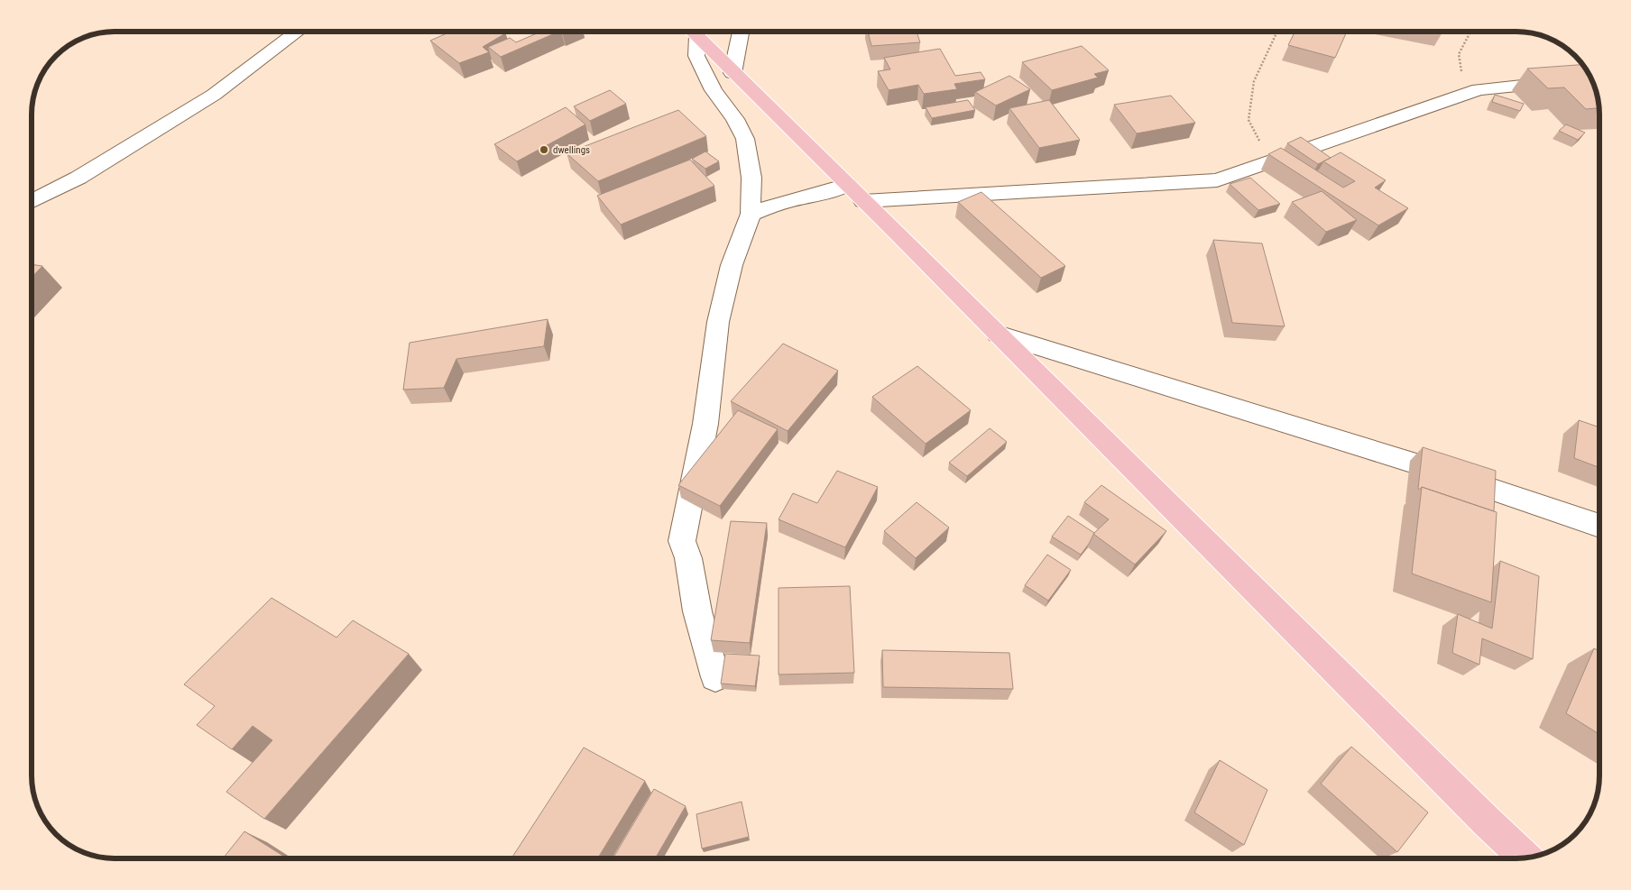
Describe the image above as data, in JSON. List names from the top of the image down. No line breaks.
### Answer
{"places":["dwellings"]}
